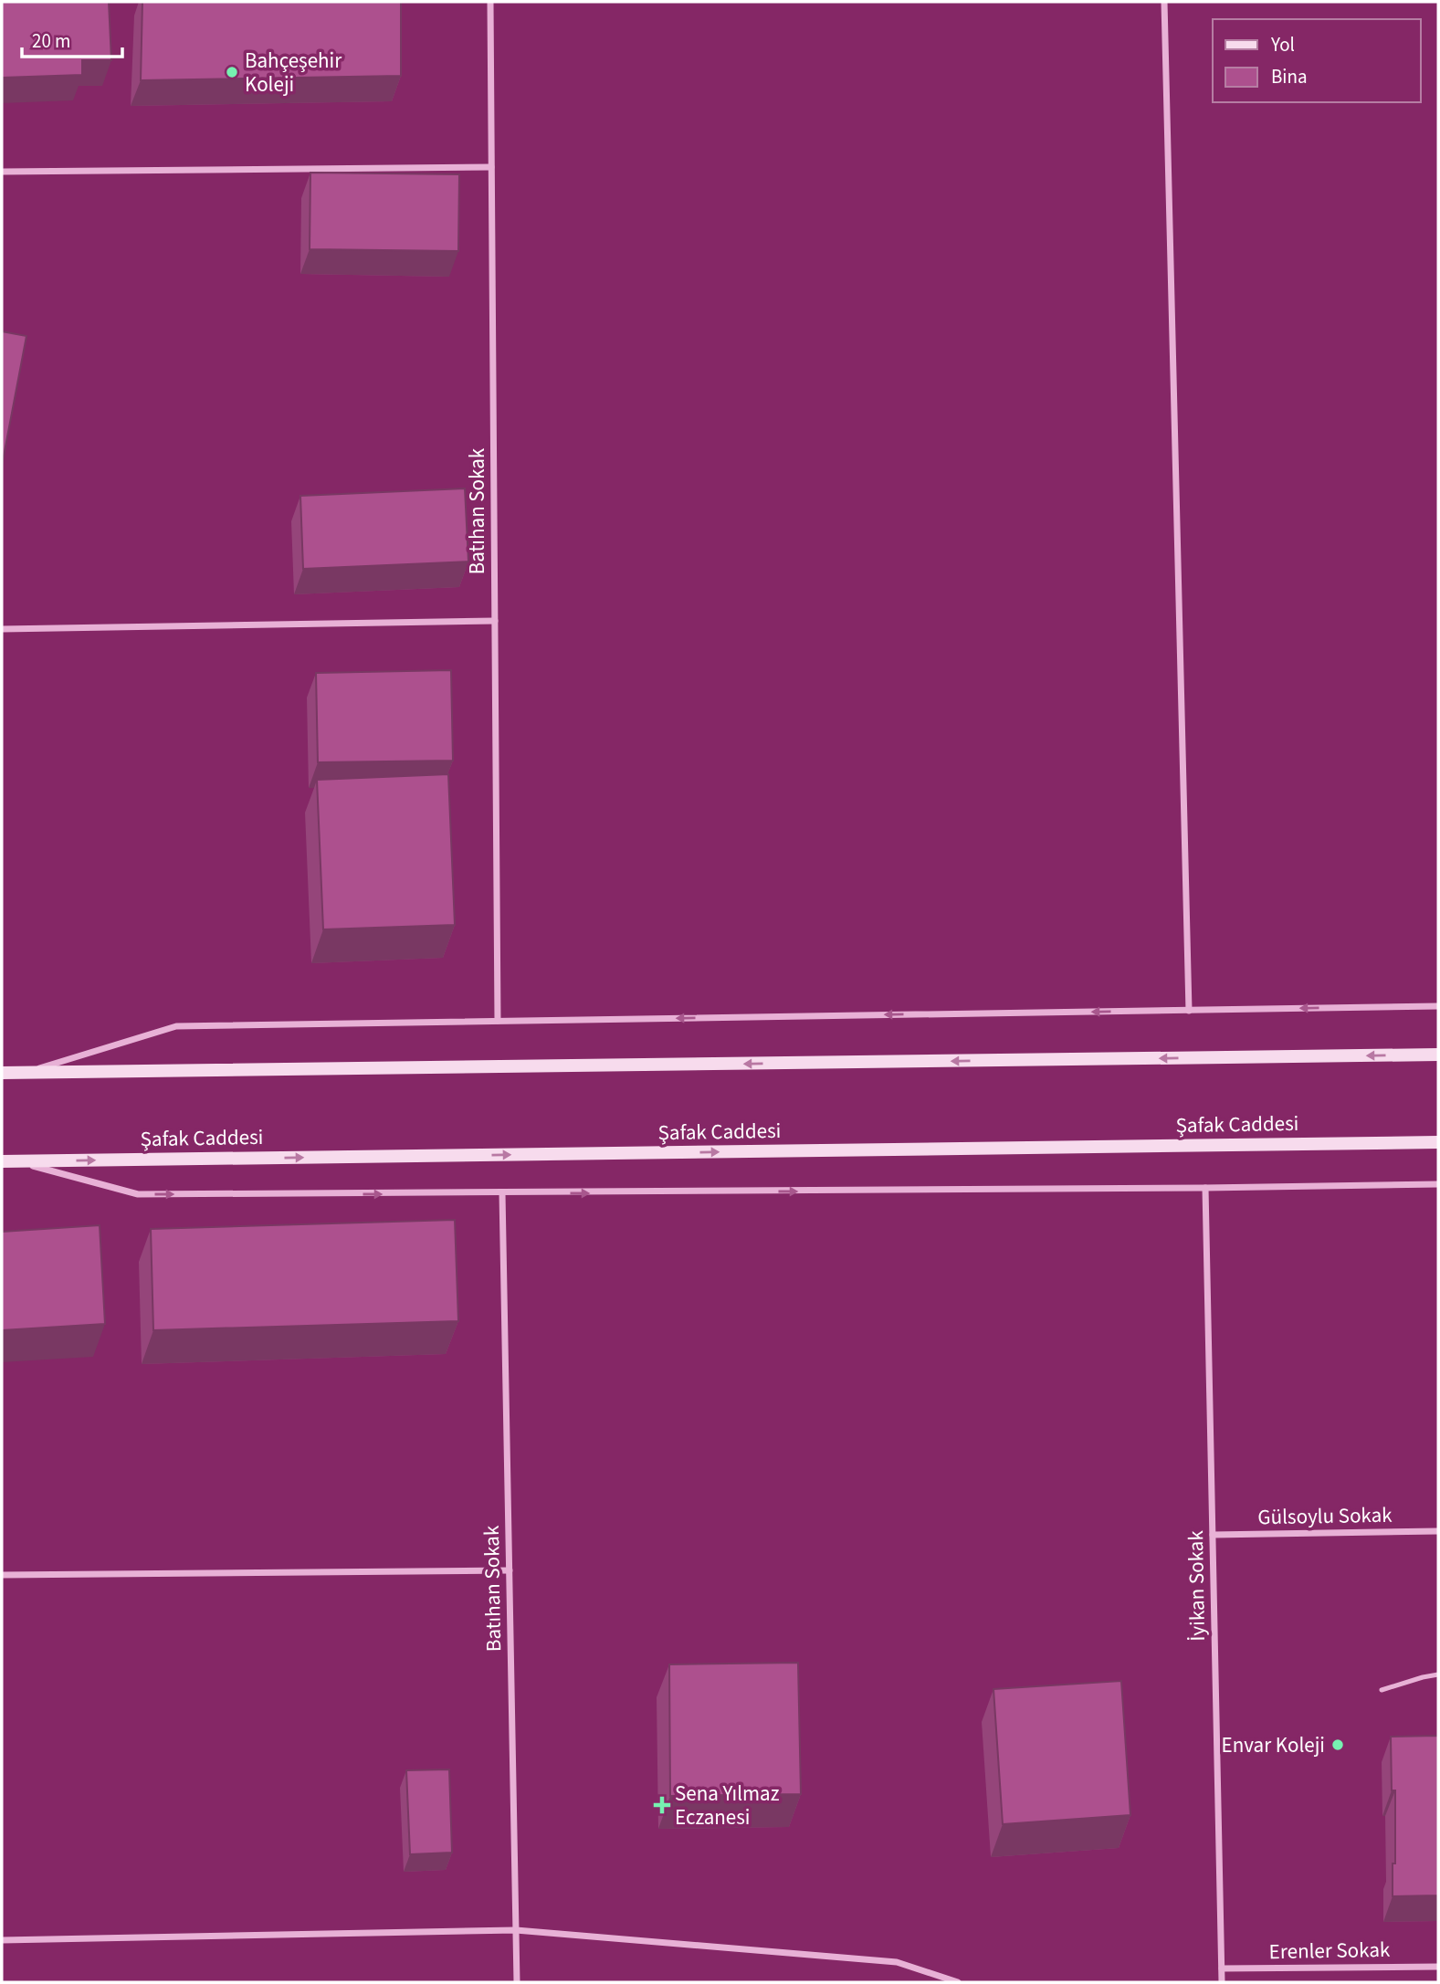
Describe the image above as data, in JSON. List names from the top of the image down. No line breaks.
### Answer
{"streets":{"main road":["Şafak Caddesi"],"street":["Batıhan Sokak","Gülsoylu Sokak","İyikan Sokak","Erenler Sokak"]},"crossings":[["Gülsoylu Sokak","İyikan Sokak"],["İyikan Sokak","Erenler Sokak"]],"places":{"other":["Bahçeşehir Koleji","Envar Koleji"],"health":["Sena Yılmaz Eczanesi"]},"legend":["Yol","Bina"],"scale_bar":"20 m"}
